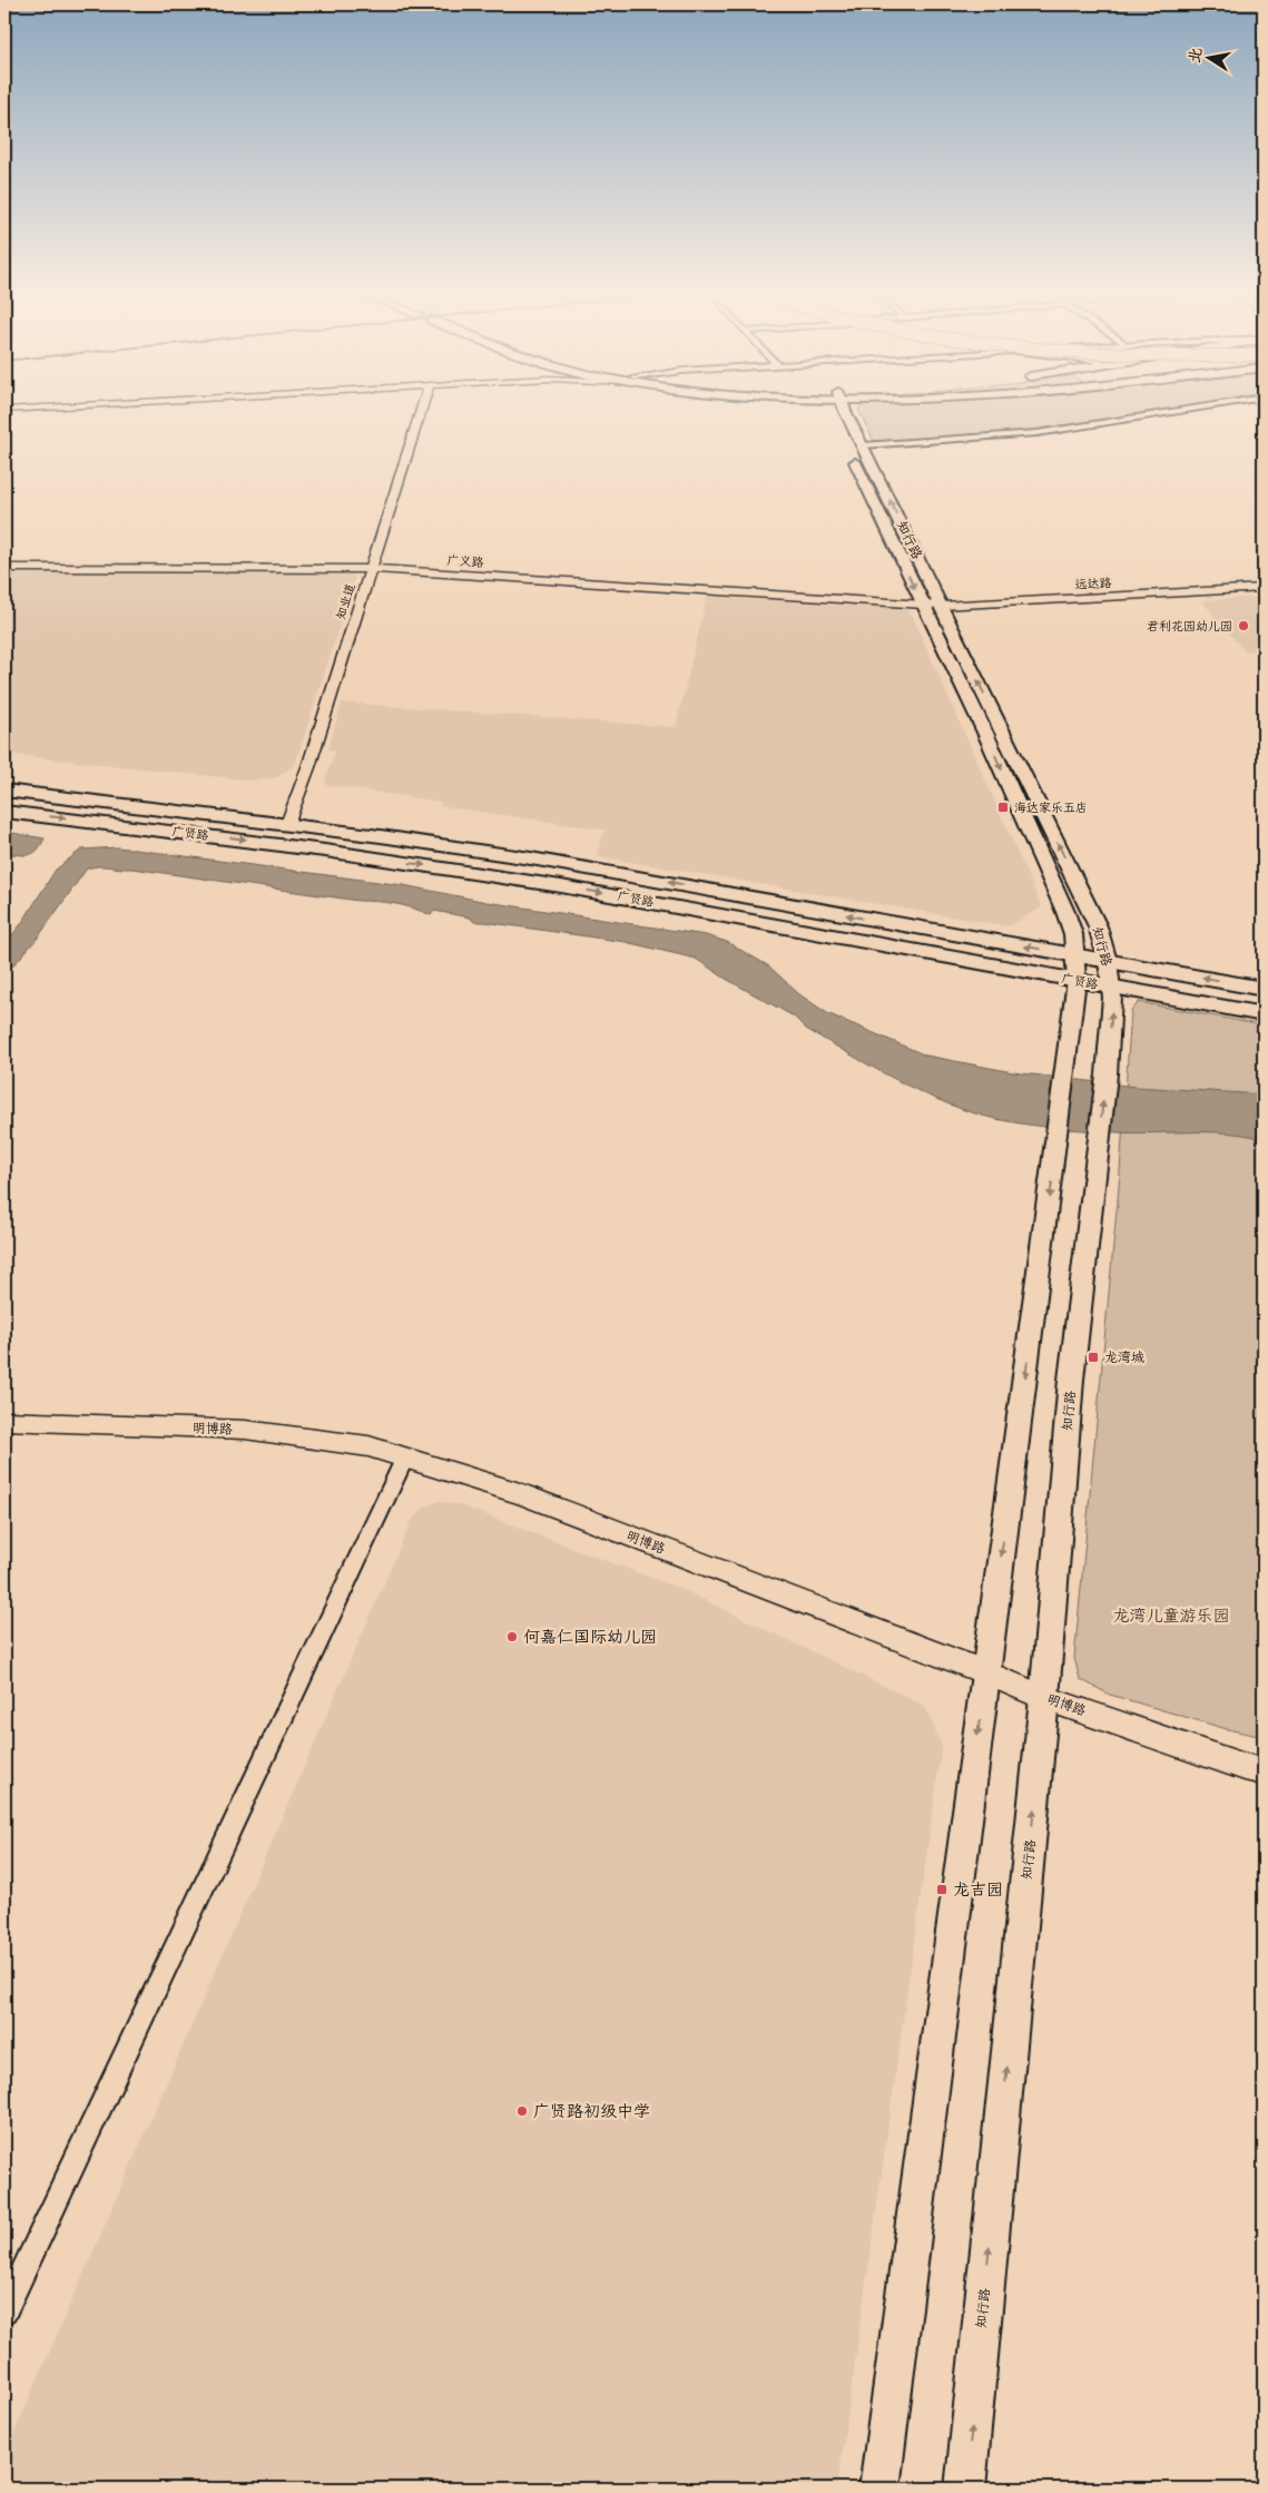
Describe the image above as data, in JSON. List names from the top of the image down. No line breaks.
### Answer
{"streets":{"main road":["知行路","广贤路"],"street":["广义路","远达路","知业道","明博路"]},"crossings":[["知行路","广义路"],["知行路","远达路"],["知行路","广贤路"],["知行路","明博路"],["广义路","远达路"],["广义路","知业道"],["知业道","广贤路"]],"parks":["龙湾儿童游乐园"],"places":{"other":["君利花园幼儿园","何嘉仁国际幼儿园","广贤路初级中学"],"transit":["海达家乐五店","龙湾城","龙吉园"]},"north":"left"}
